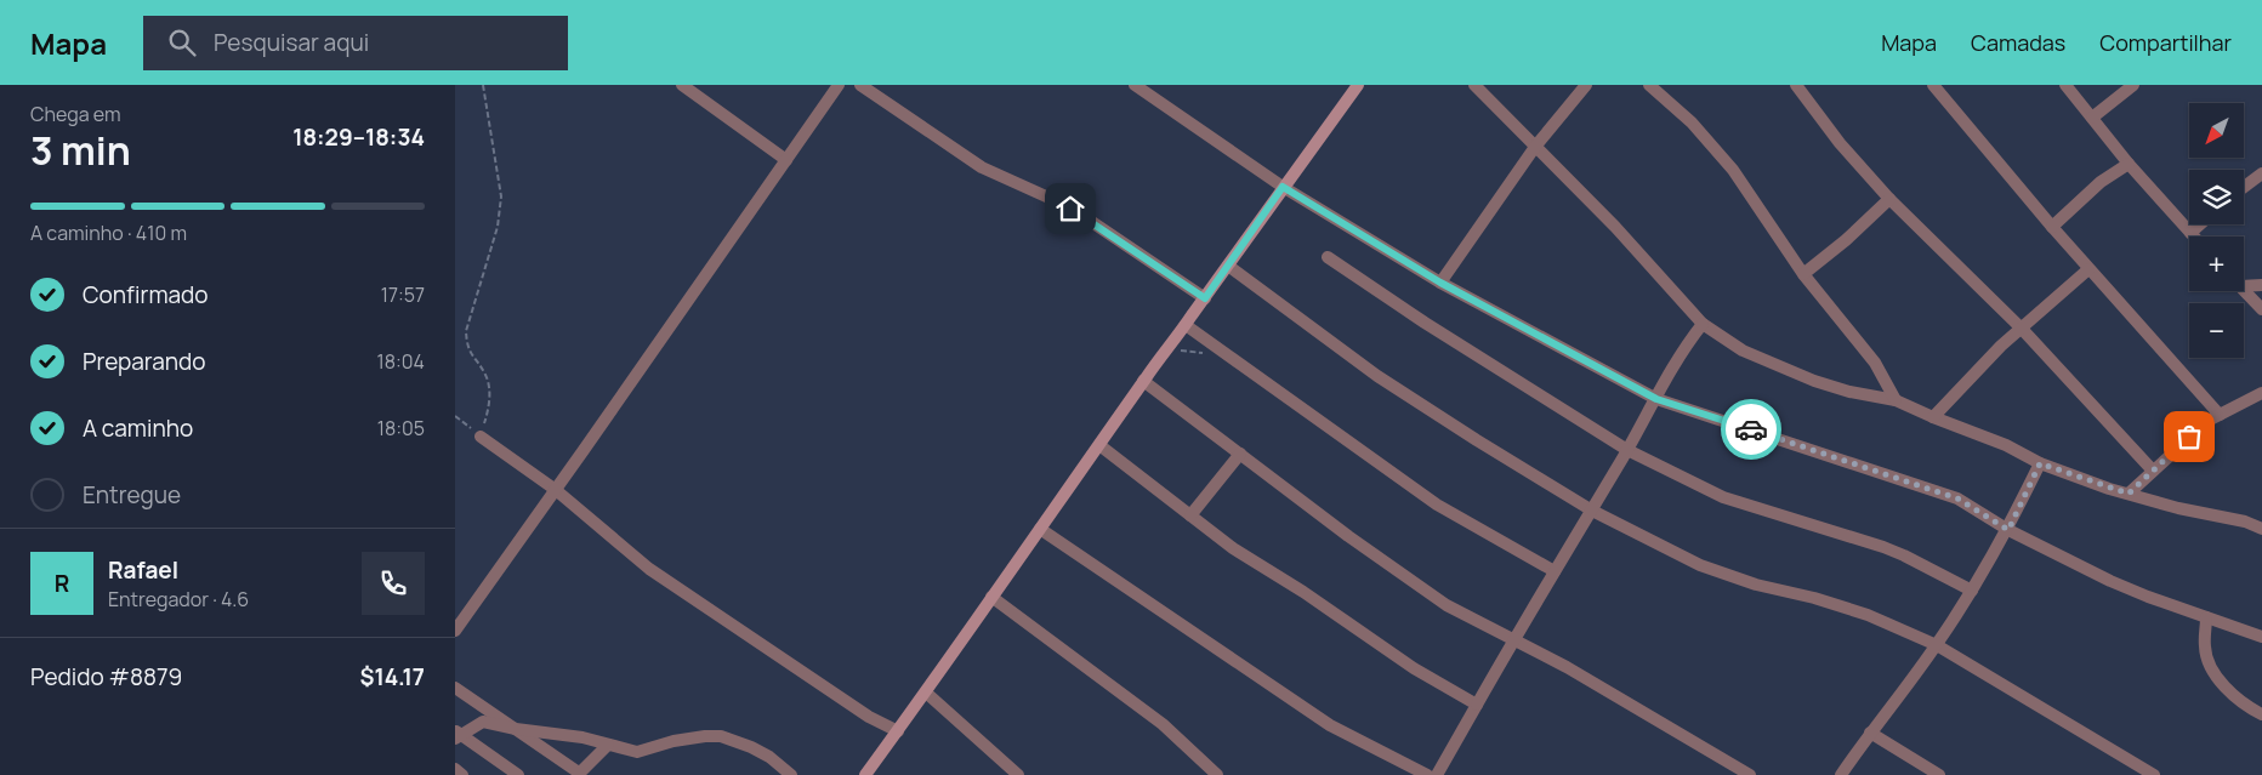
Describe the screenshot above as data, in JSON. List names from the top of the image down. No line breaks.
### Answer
{"north":"bottom left","page":{"header":"Mapa","search":"Pesquisar aqui","nav":["Mapa","Camadas","Compartilhar"],"heading":["3 min","Chega em","18:29–18:34"],"panel":["Rafael","Entregador · 4.6","Pedido #8879","$14.17"],"map_buttons":["+","−"],"bar":"A caminho · 410 m","list":[["Confirmado","17:57"],["Preparando","18:04"],["A caminho","18:05"],"Entregue"],"round":"R"}}
